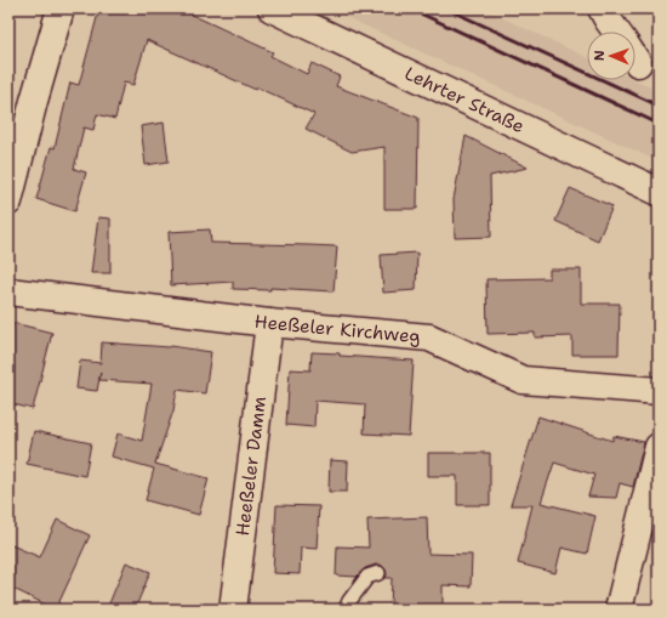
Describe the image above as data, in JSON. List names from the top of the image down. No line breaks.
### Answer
{"streets":{"street":["Lehrter Straße","Heeßeler Kirchweg","Heeßeler Damm"]},"crossings":[["Heeßeler Kirchweg","Heeßeler Damm"]],"north":"left"}
